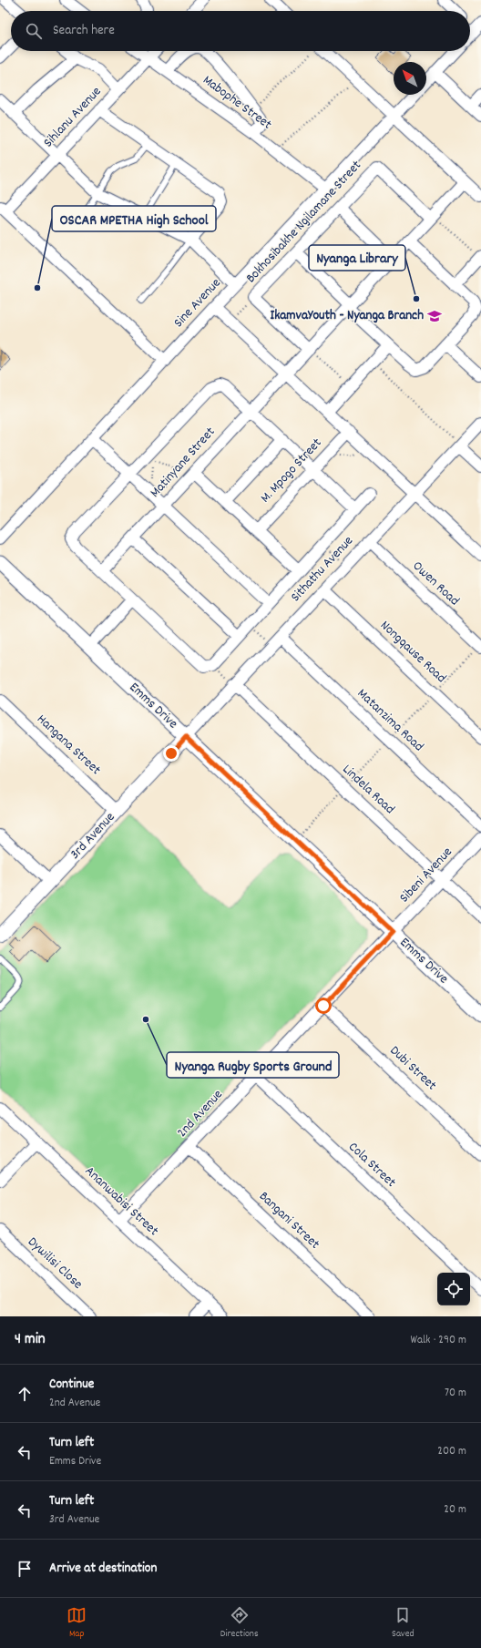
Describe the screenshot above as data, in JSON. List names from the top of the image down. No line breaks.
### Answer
{"streets":{"street":["Mabophe Street","Sihlanu Avenue","Bokhosibakhe Ngilamane Street","Sine Avenue","Matinyane Street","M. Mpogo Street","Sithathu Avenue","Owen Road","Nongqause Road","Emms Drive","Matanzima Road","Hangana Street","Lindela Road","3rd Avenue","Sibeni Avenue","Dubi Street","2nd Avenue","Cola Street","Ananwabisi Street","Bangani Street","Dywilisi Close"]},"crossings":[["Mabophe Street","Sihlanu Avenue"],["Mabophe Street","Sine Avenue"],["Bokhosibakhe Ngilamane Street","Matinyane Street"],["Sithathu Avenue","Owen Road"],["Sithathu Avenue","Nongqause Road"],["Sithathu Avenue","Emms Drive"],["Sithathu Avenue","Matanzima Road"],["Sithathu Avenue","Lindela Road"],["Sithathu Avenue","3rd Avenue"],["Emms Drive","3rd Avenue"],["Emms Drive","Sibeni Avenue"],["Emms Drive","2nd Avenue"],["Hangana Street","3rd Avenue"],["Lindela Road","Sibeni Avenue"],["Sibeni Avenue","2nd Avenue"],["Dubi Street","2nd Avenue"],["2nd Avenue","Cola Street"],["2nd Avenue","Ananwabisi Street"],["2nd Avenue","Bangani Street"]],"places":{"other":["OSCAR MPETHA High School","Nyanga Library","Nyanga Rugby Sports Ground"],"school or university":["IkamvaYouth - Nyanga Branch"]},"north":"top left","page":{"search":"Search here","heading":["4 min","Walk · 290 m"],"list":[["Continue","2nd Avenue","70 m"],["Turn left","Emms Drive","200 m"],["Turn left","3rd Avenue","20 m"],"Arrive at destination"],"nav":["Map","Directions","Saved"]}}
